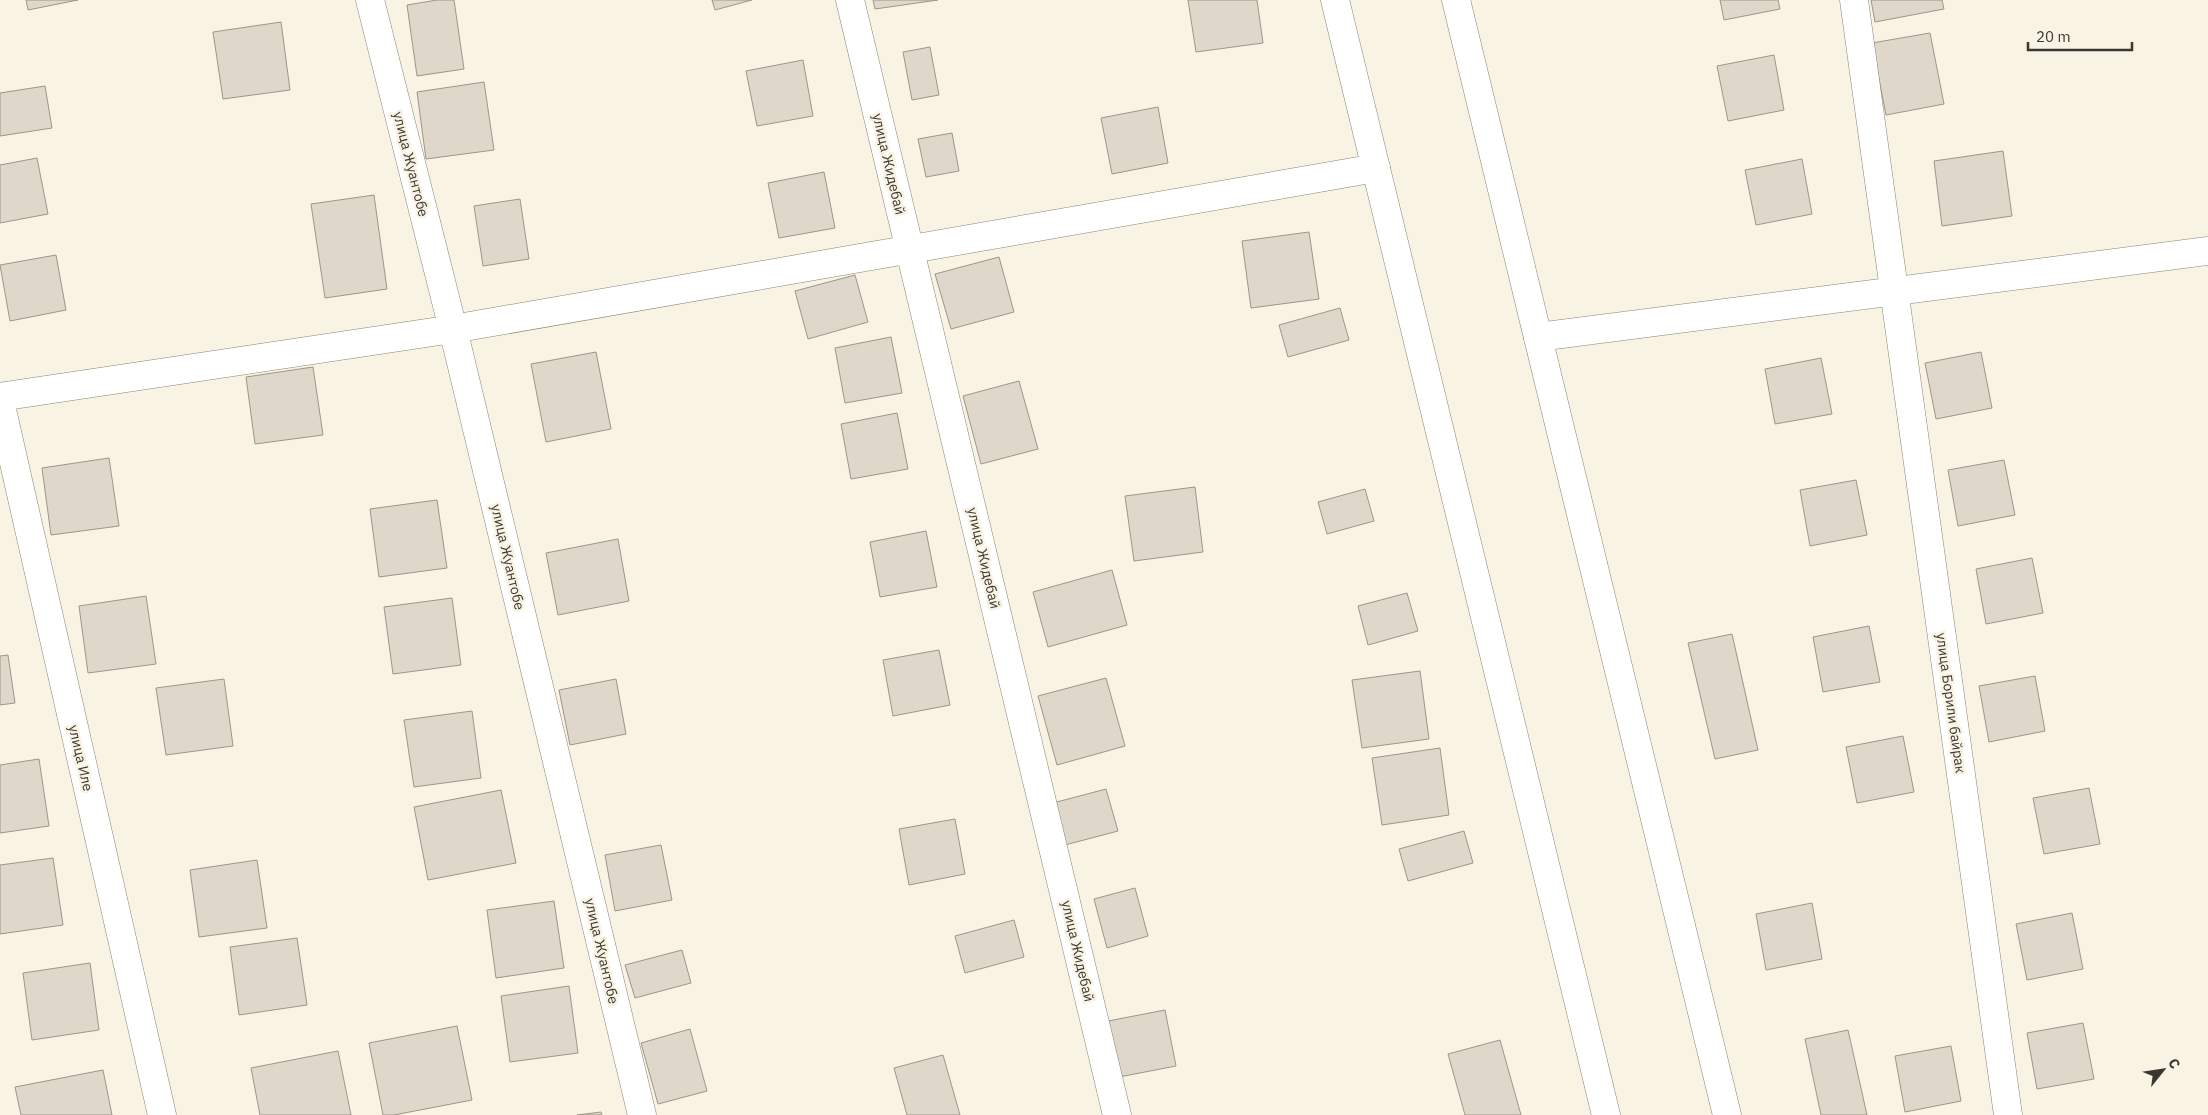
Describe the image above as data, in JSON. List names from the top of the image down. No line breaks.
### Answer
{"streets":{"street":["улица Жуантобе","улица Жидебай","улица Борили байрак","улица Иле"]},"scale_bar":"20 m","north":"top right"}
